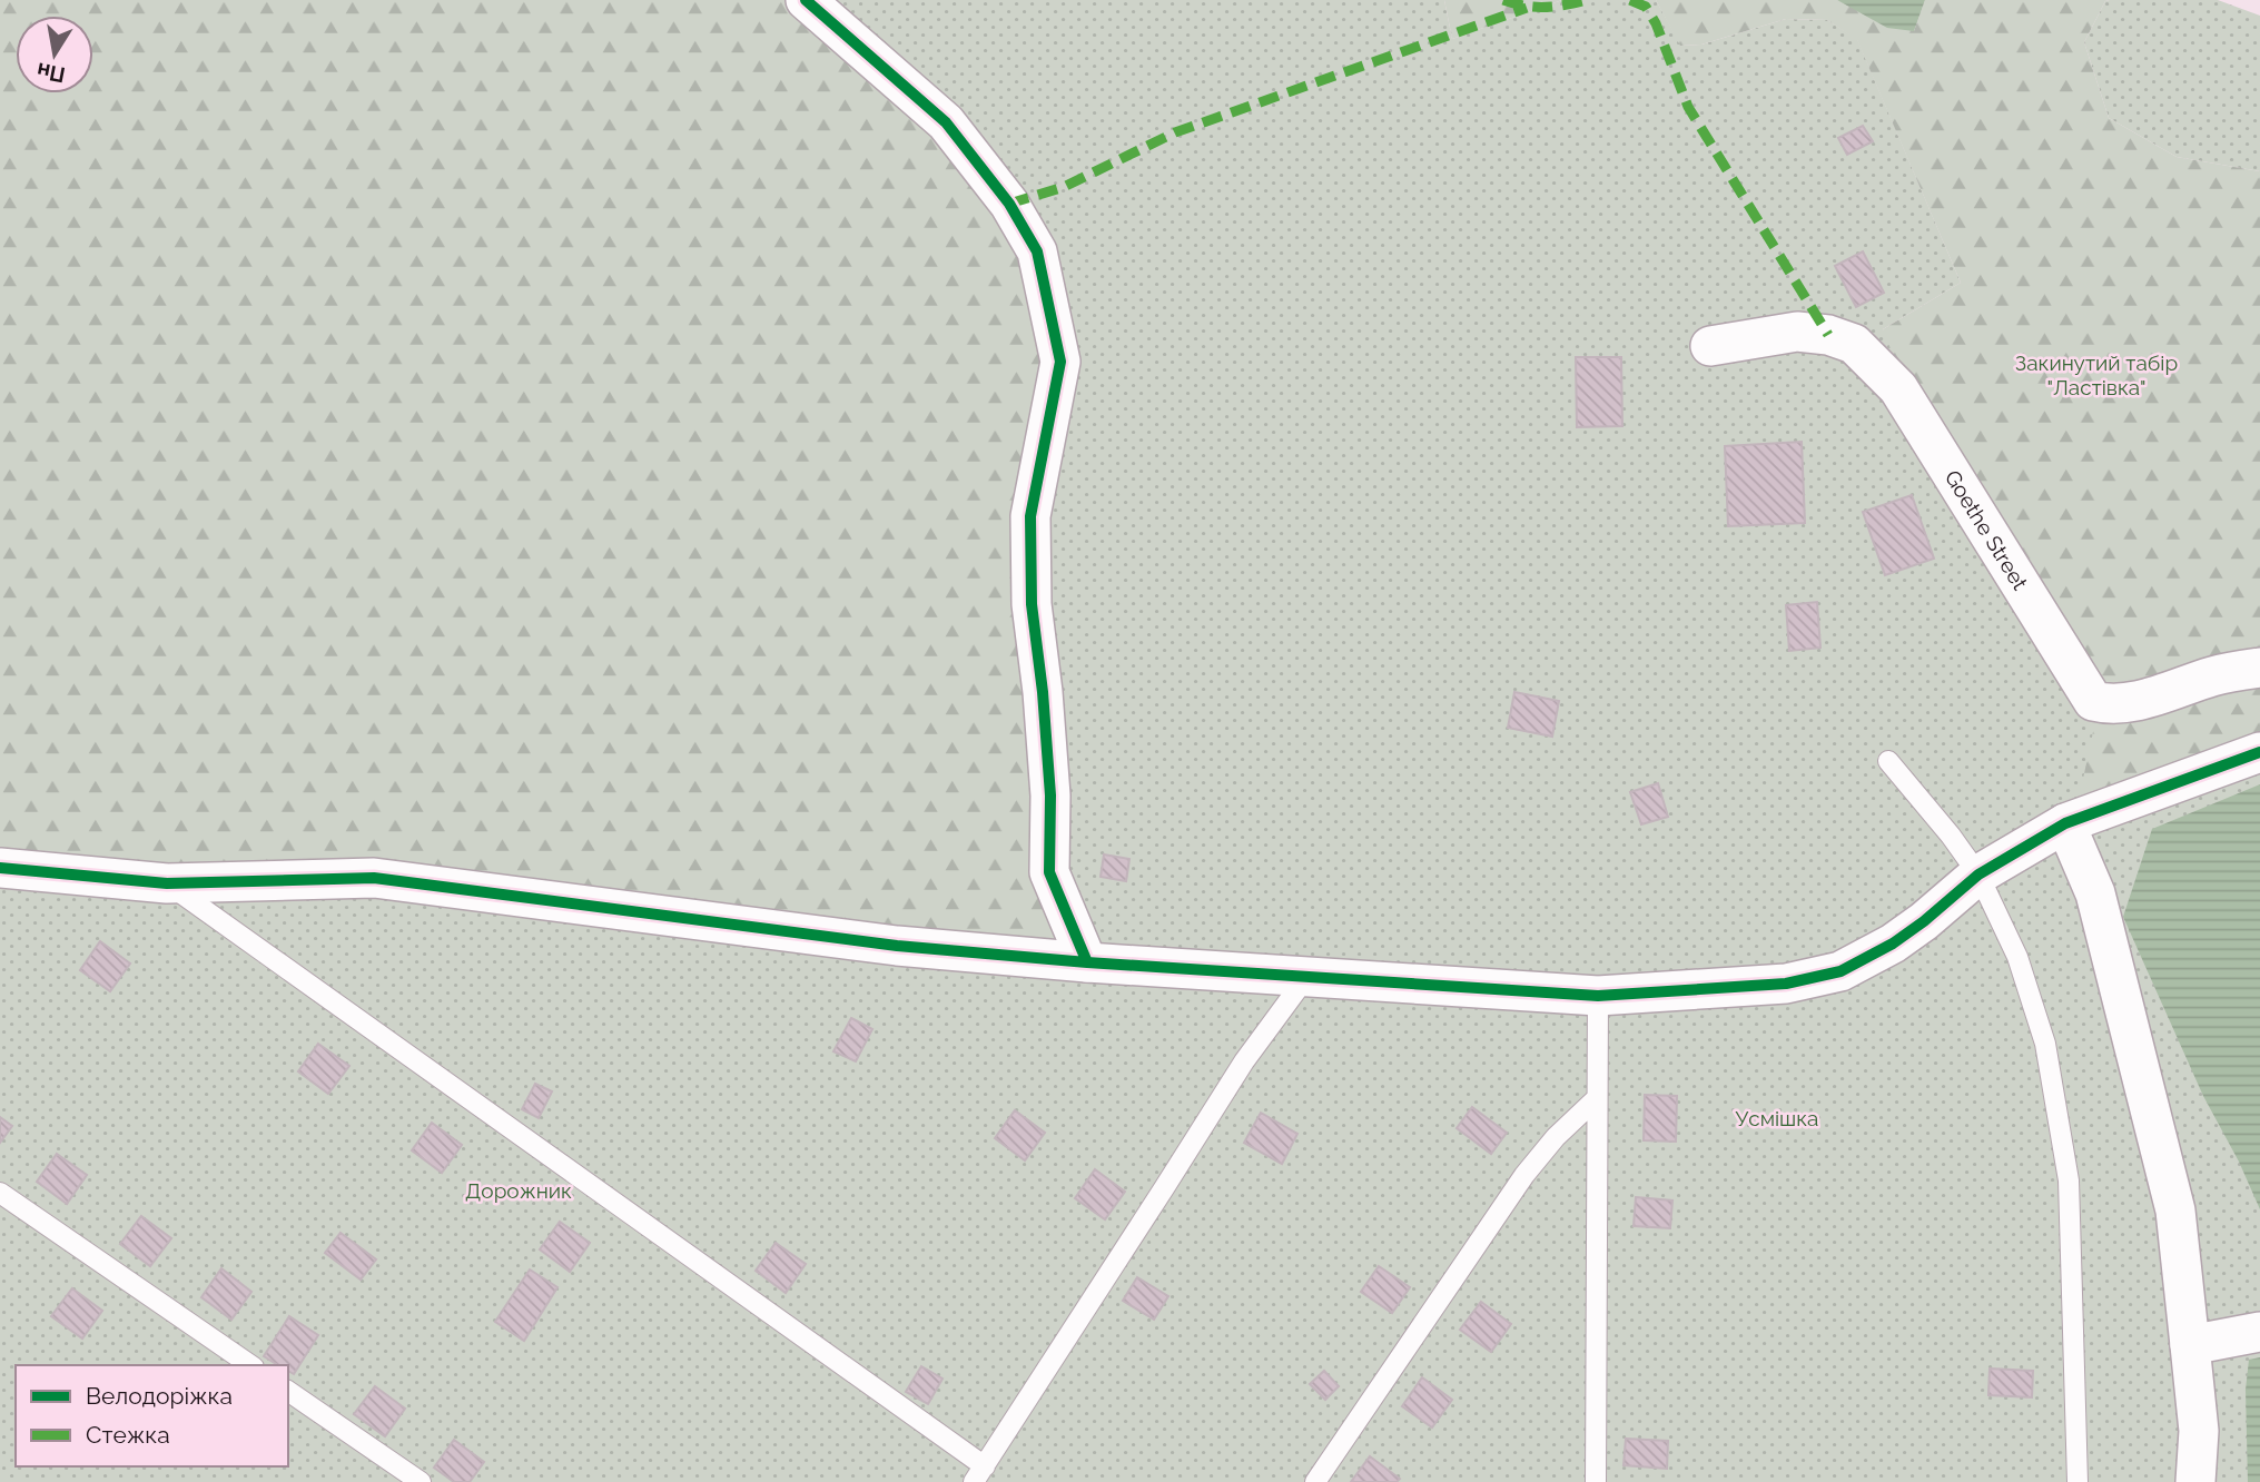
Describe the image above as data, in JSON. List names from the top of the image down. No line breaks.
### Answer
{"streets":{"street":["Goethe Street"]},"parks":["Закинутий табір \"Ластівка\"","Усмішка","Дорожник"],"legend":["Велодоріжка","Стежка"],"north":"bottom"}
